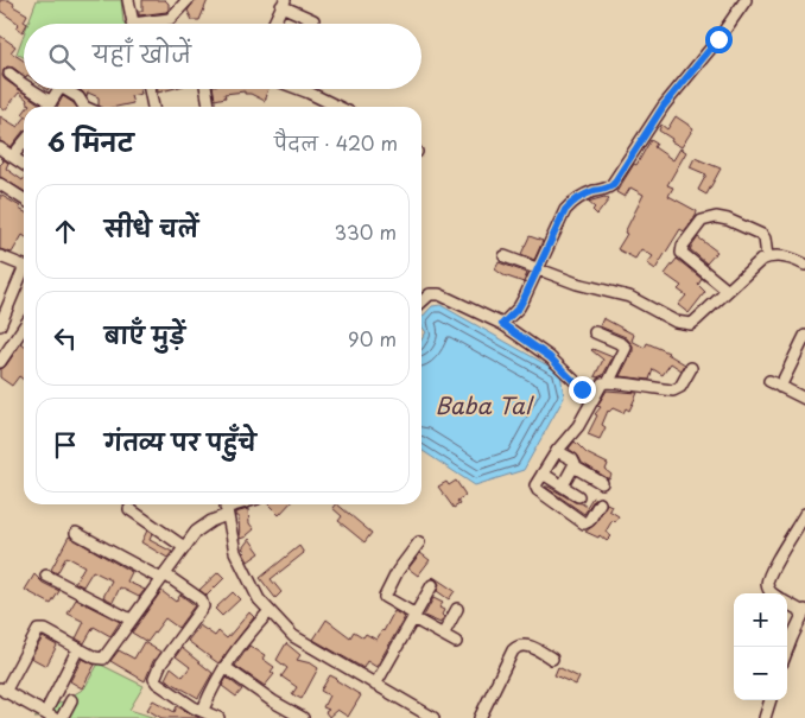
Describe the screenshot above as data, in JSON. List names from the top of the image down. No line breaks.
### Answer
{"water":["Baba Tal"],"page":{"search":"यहाँ खोजें","heading":["6 मिनट","पैदल · 420 m"],"list":[["सीधे चलें","330 m"],["बाएँ मुड़ें","90 m"],"गंतव्य पर पहुँचे"],"map_buttons":["+","−"]}}
